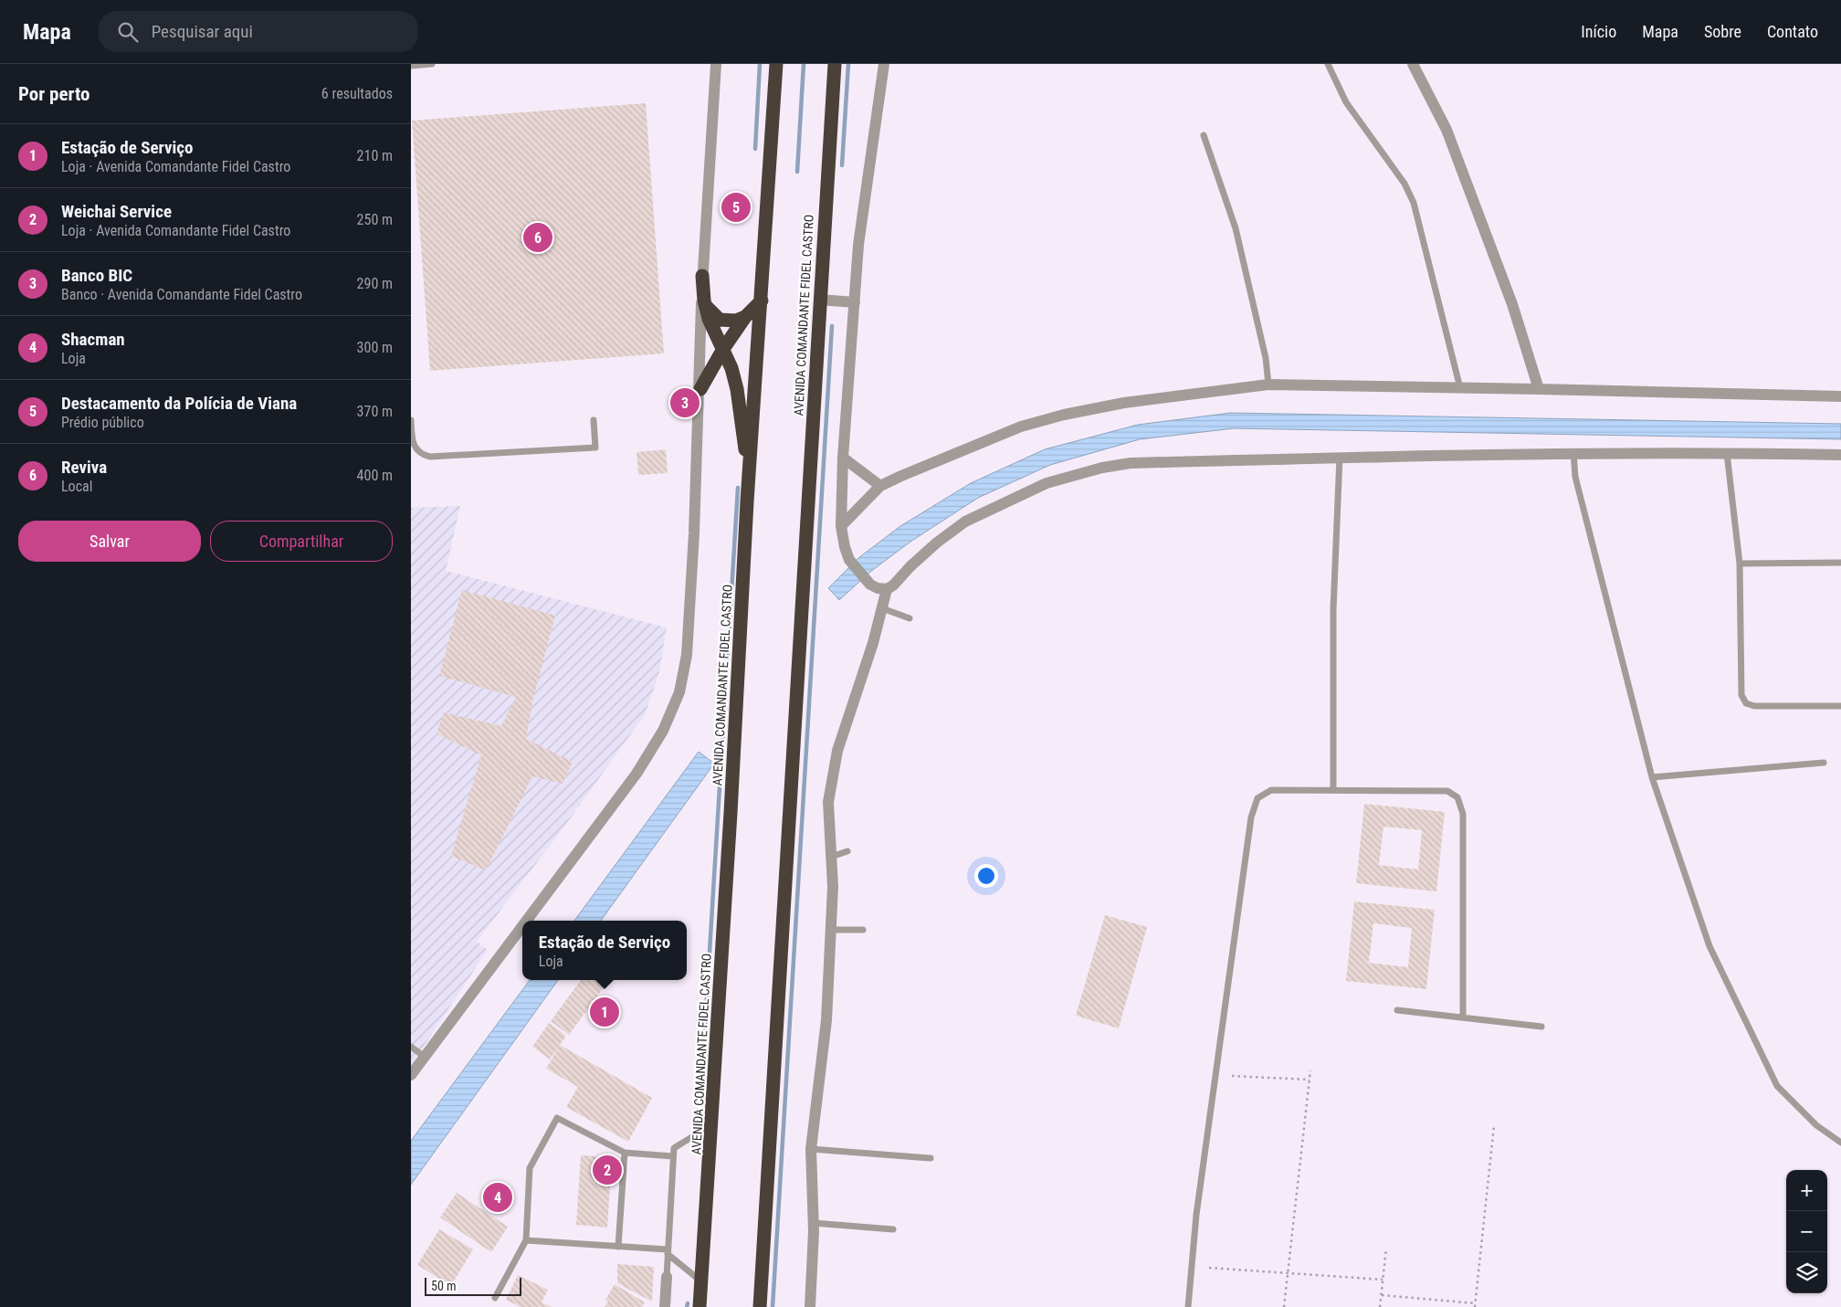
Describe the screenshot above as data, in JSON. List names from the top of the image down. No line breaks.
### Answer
{"streets":{"highway":["AVENIDA COMANDANTE FIDEL CASTRO"]},"scale_bar":"50 m","page":{"header":"Mapa","search":"Pesquisar aqui","nav":["Início","Mapa","Sobre","Contato"],"heading":["Por perto","6 resultados"],"list":[{"mark":"1","name":"Estação de Serviço","note":"Loja · Avenida Comandante Fidel Castro","value":"210 m"},{"mark":"2","name":"Weichai Service","note":"Loja · Avenida Comandante Fidel Castro","value":"250 m"},{"mark":"3","name":"Banco BIC","note":"Banco · Avenida Comandante Fidel Castro","value":"290 m"},{"mark":"4","name":"Shacman","note":"Loja","value":"300 m"},{"mark":"5","name":"Destacamento da Polícia de Viana","note":"Prédio público","value":"370 m"},{"mark":"6","name":"Reviva","note":"Local","value":"400 m"}],"pins":["5","6","3","1","2","4"],"buttons":["Salvar","Compartilhar"],"popup":["Estação de Serviço","Loja"],"map_buttons":["+","−"],"scale":"50 m"}}
